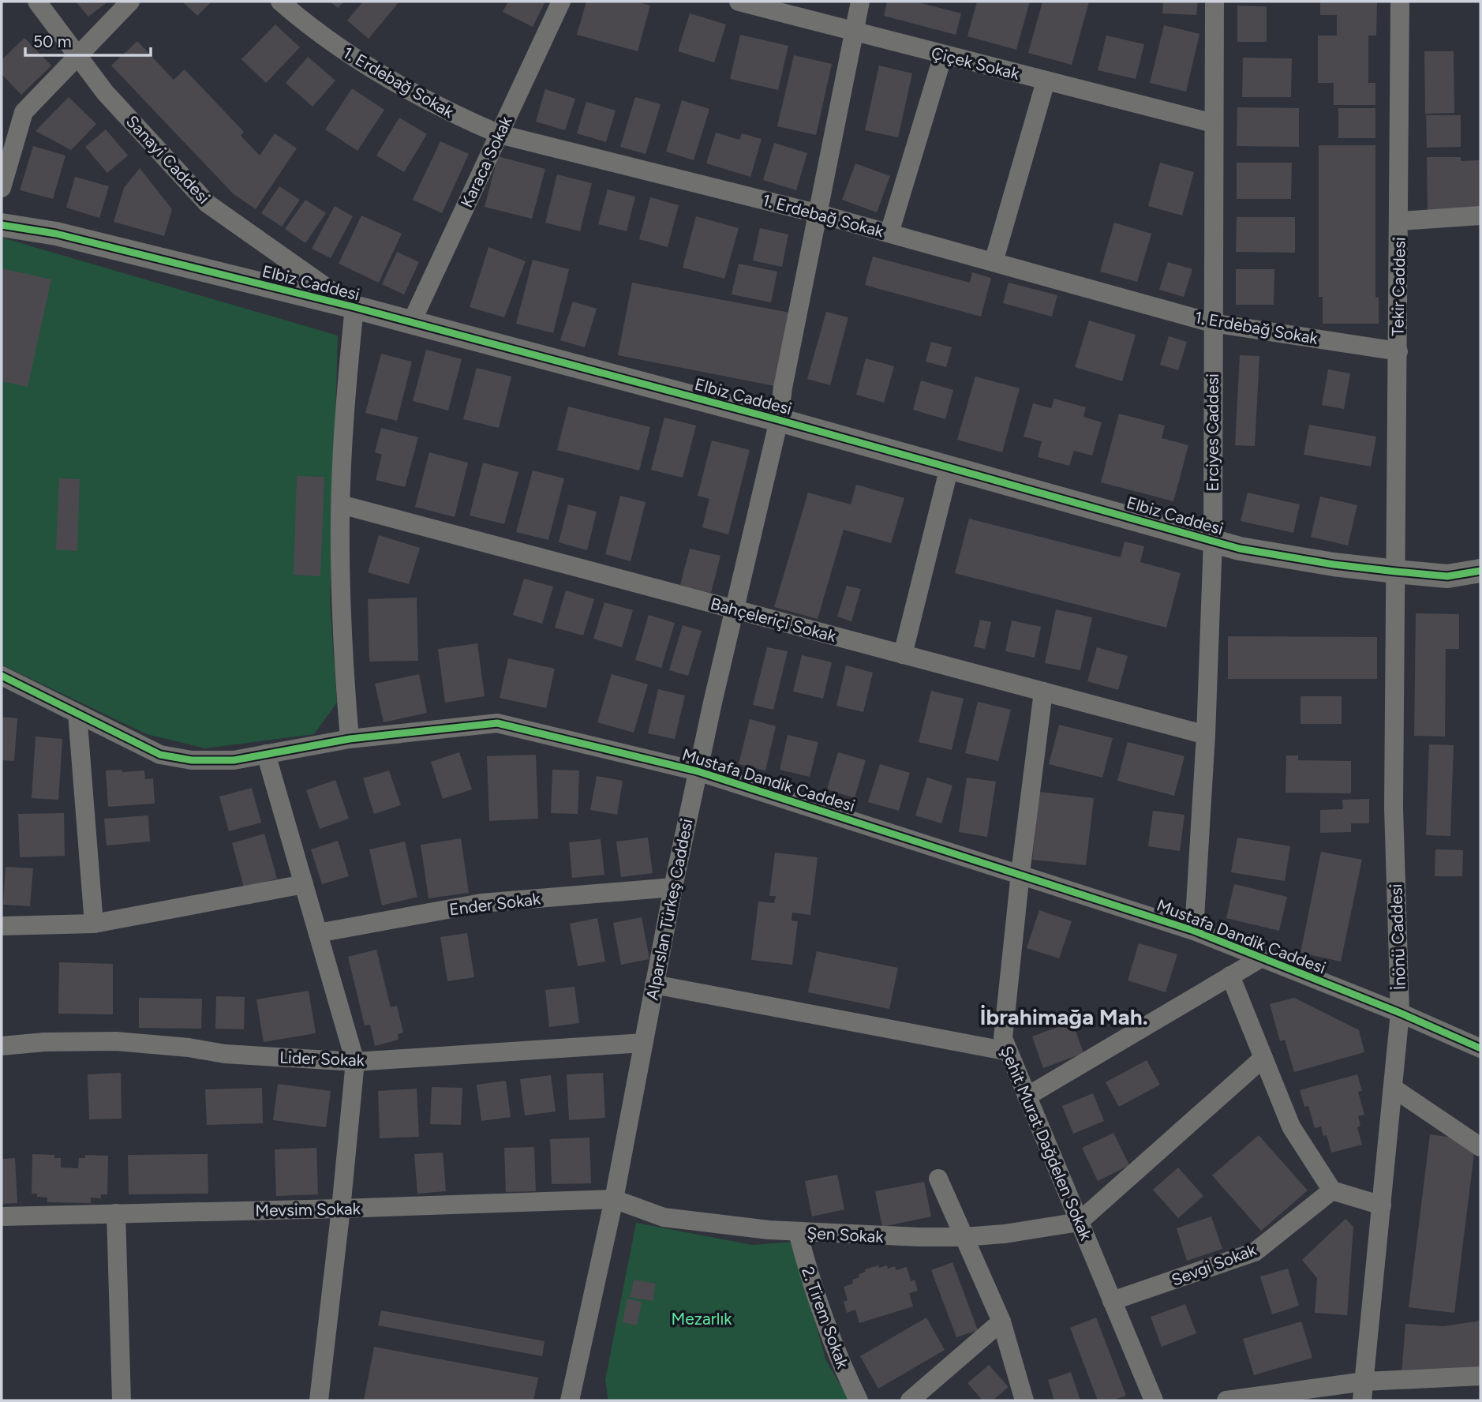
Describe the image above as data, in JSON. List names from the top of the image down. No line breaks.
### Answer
{"streets":{"street":["Çiçek Sokak","1. Erdebağ Sokak","Sanayi Caddesi","Karaca Sokak","Elbiz Caddesi","Tekir Caddesi","Erciyes Caddesi","Bahçeleriçi Sokak","Mustafa Dandik Caddesi","Ender Sokak","Alparslan Türkeş Caddesi","İnönü Caddesi","Lider Sokak","Şehit Murat Dağdelen Sokak","Mevsim Sokak","Şen Sokak","Sevgi Sokak","2. Tirem Sokak"]},"crossings":[["Çiçek Sokak","Erciyes Caddesi"],["Çiçek Sokak","Alparslan Türkeş Caddesi"],["1. Erdebağ Sokak","Karaca Sokak"],["1. Erdebağ Sokak","Tekir Caddesi"],["1. Erdebağ Sokak","Erciyes Caddesi"],["1. Erdebağ Sokak","Alparslan Türkeş Caddesi"],["Sanayi Caddesi","Elbiz Caddesi"],["Karaca Sokak","Elbiz Caddesi"],["Elbiz Caddesi","Tekir Caddesi"],["Elbiz Caddesi","Erciyes Caddesi"],["Elbiz Caddesi","Alparslan Türkeş Caddesi"],["Elbiz Caddesi","İnönü Caddesi"],["Tekir Caddesi","İnönü Caddesi"],["Erciyes Caddesi","Bahçeleriçi Sokak"],["Erciyes Caddesi","Mustafa Dandik Caddesi"],["Bahçeleriçi Sokak","Alparslan Türkeş Caddesi"],["Bahçeleriçi Sokak","Şehit Murat Dağdelen Sokak"],["Mustafa Dandik Caddesi","Alparslan Türkeş Caddesi"],["Mustafa Dandik Caddesi","İnönü Caddesi"],["Mustafa Dandik Caddesi","Şehit Murat Dağdelen Sokak"],["Ender Sokak","Alparslan Türkeş Caddesi"],["Alparslan Türkeş Caddesi","Lider Sokak"],["Alparslan Türkeş Caddesi","Mevsim Sokak"],["Alparslan Türkeş Caddesi","Şen Sokak"],["Şehit Murat Dağdelen Sokak","Şen Sokak"],["Şehit Murat Dağdelen Sokak","Sevgi Sokak"],["Mevsim Sokak","Şen Sokak"],["Şen Sokak","2. Tirem Sokak"]],"districts":["İbrahimağa Mah."],"parks":["Mezarlık"],"scale_bar":"50 m"}
